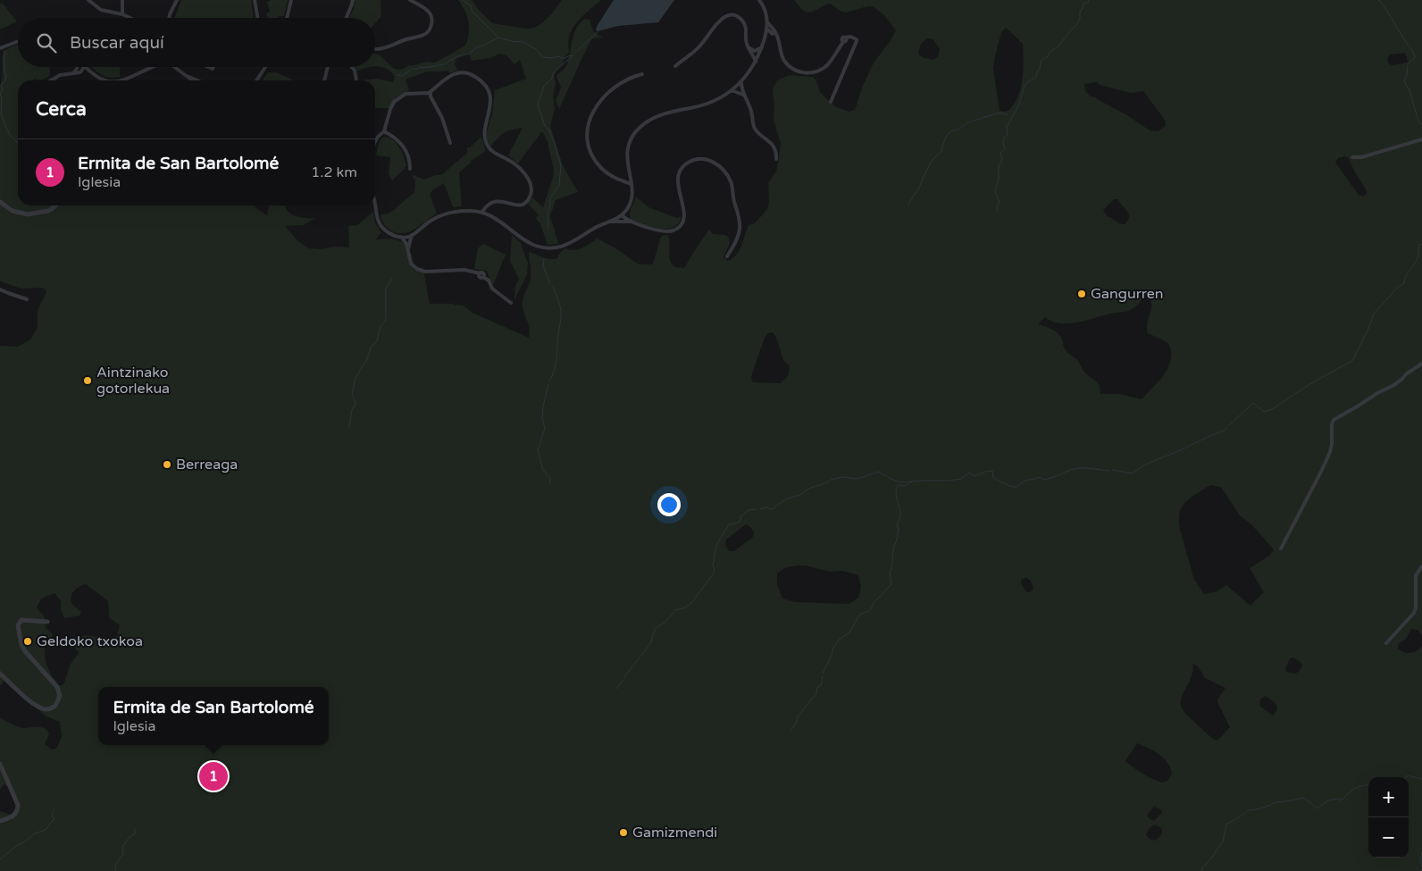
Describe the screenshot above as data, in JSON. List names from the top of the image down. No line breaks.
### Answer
{"places":["Gangurren","Aintzinako gotorlekua","Berreaga","Geldoko txokoa","Gamizmendi"],"page":{"search":"Buscar aquí","heading":"Cerca","list":[{"mark":"1","name":"Ermita de San Bartolomé","note":"Iglesia","value":"1.2 km"}],"popup":["Ermita de San Bartolomé","Iglesia"],"pins":"1","map_buttons":["+","−"]}}
